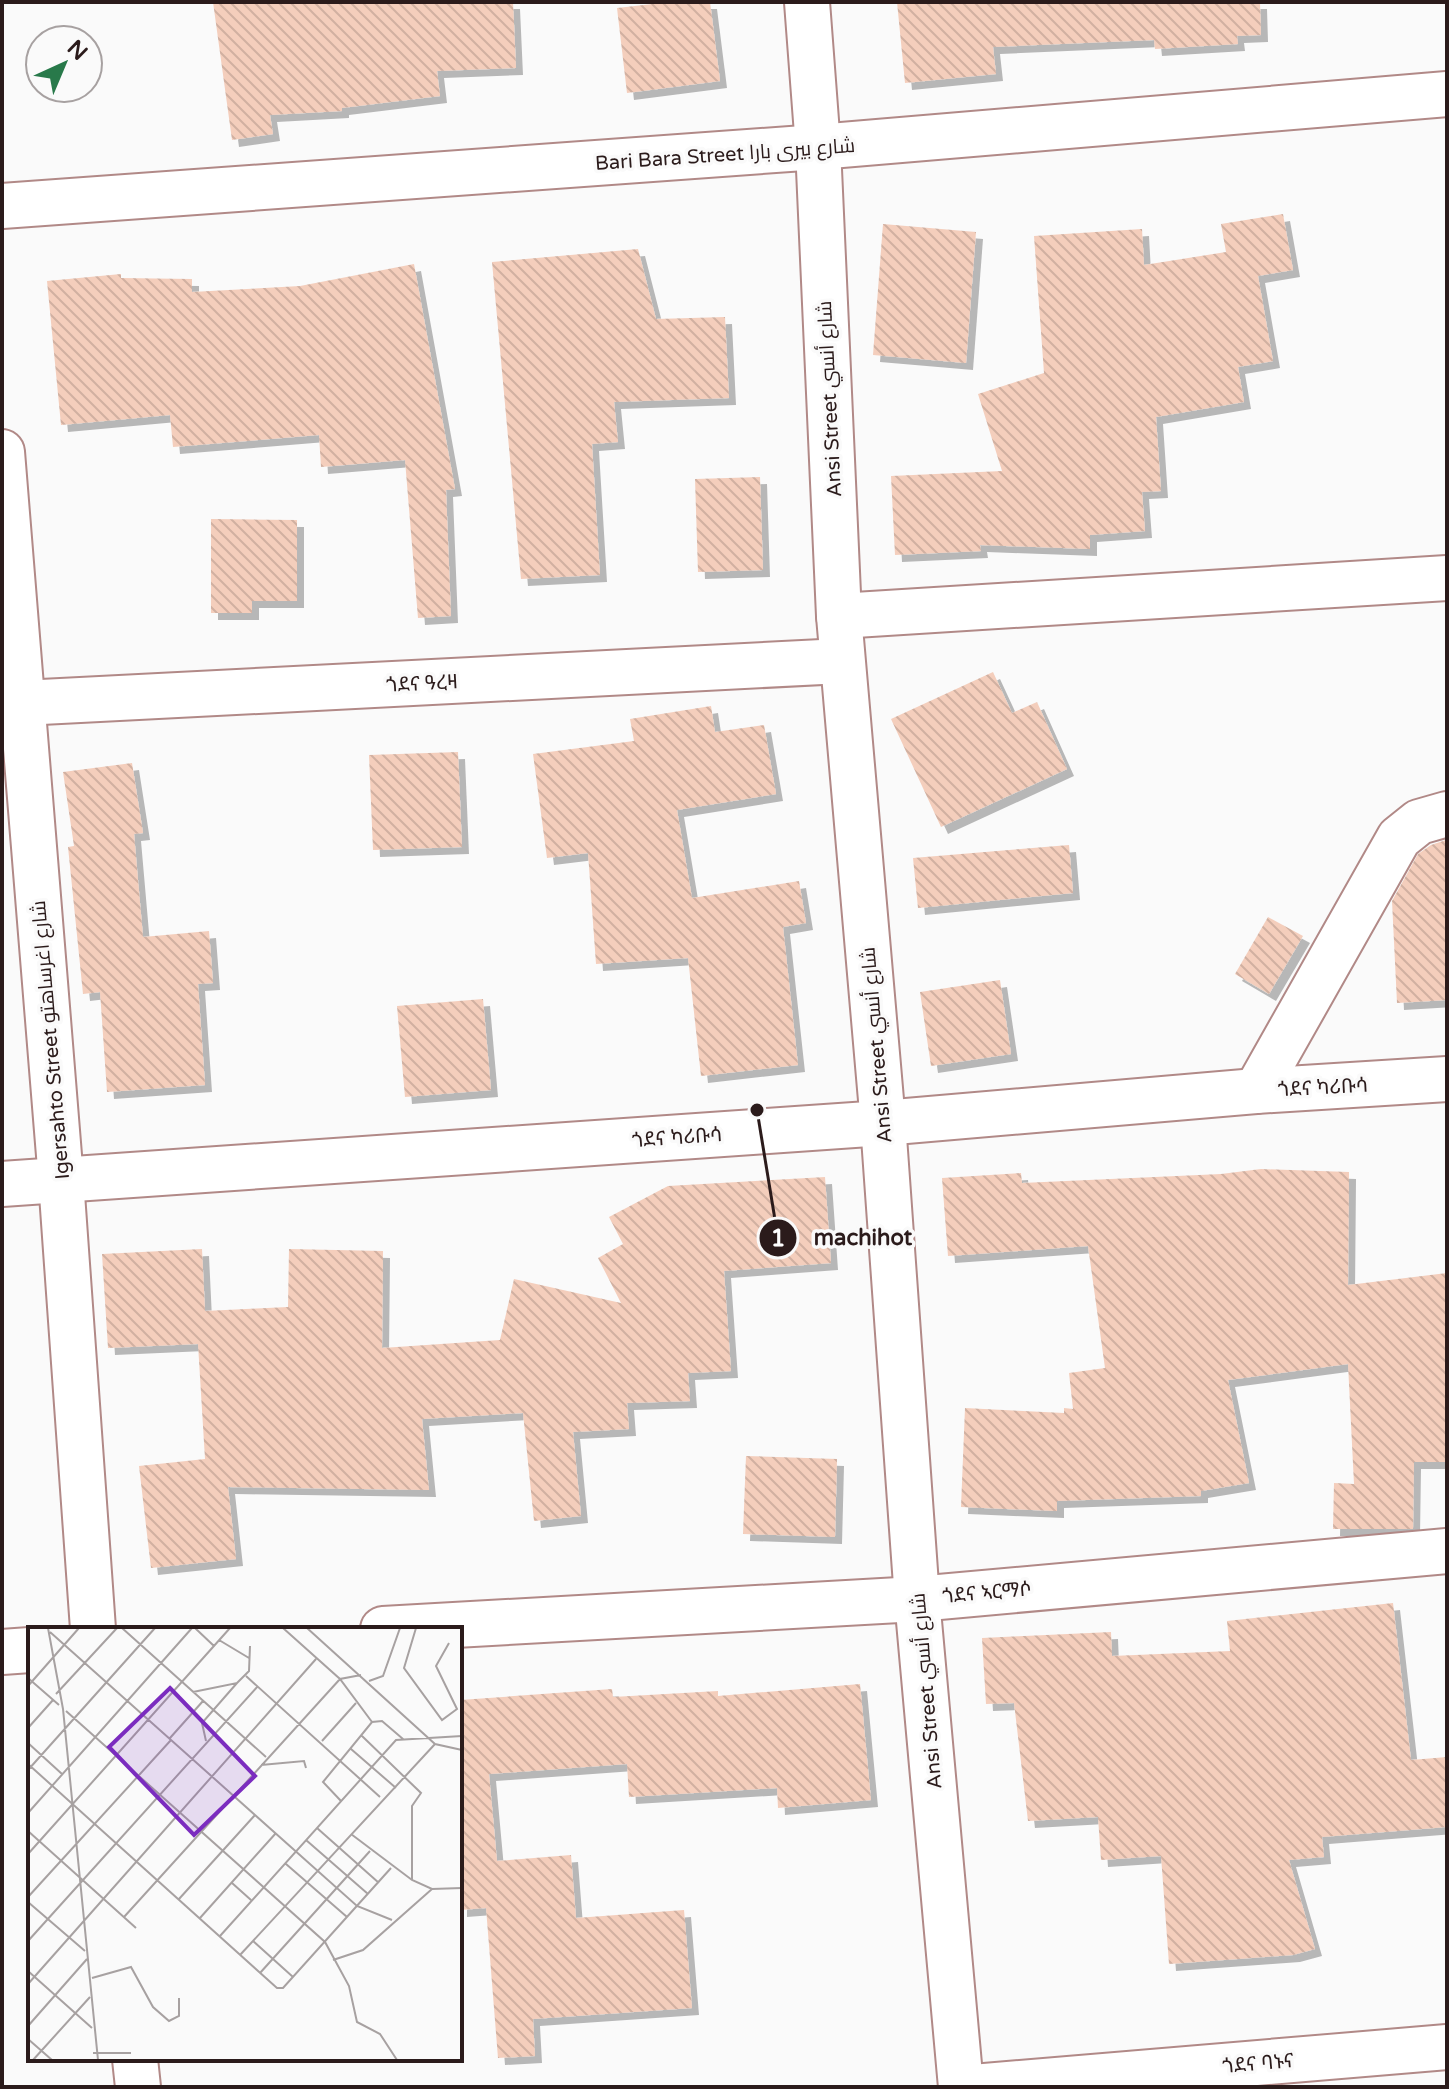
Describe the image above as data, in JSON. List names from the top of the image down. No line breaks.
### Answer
{"streets":{"street":["Bari Bara Street شارع بيرى بارا","Ansi Street شارع أنسي","ጎደና ዓረዛ","Igersahto Street شارع اغرساهتو","ጎደና ካሪቡሳ","ጎደና ኣርማሶ","ጎደና ባኑና"]},"crossings":[["Bari Bara Street شارع بيرى بارا","Ansi Street شارع أنسي"],["Ansi Street شارع أنسي","ጎደና ዓረዛ"],["Ansi Street شارع أنسي","ጎደና ካሪቡሳ"],["Ansi Street شارع أنسي","ጎደና ኣርማሶ"],["ጎደና ዓረዛ","Igersahto Street شارع اغرساهتو"],["Igersahto Street شارع اغرساهتو","ጎደና ካሪቡሳ"]],"places":["machihot"],"north":"top right"}
